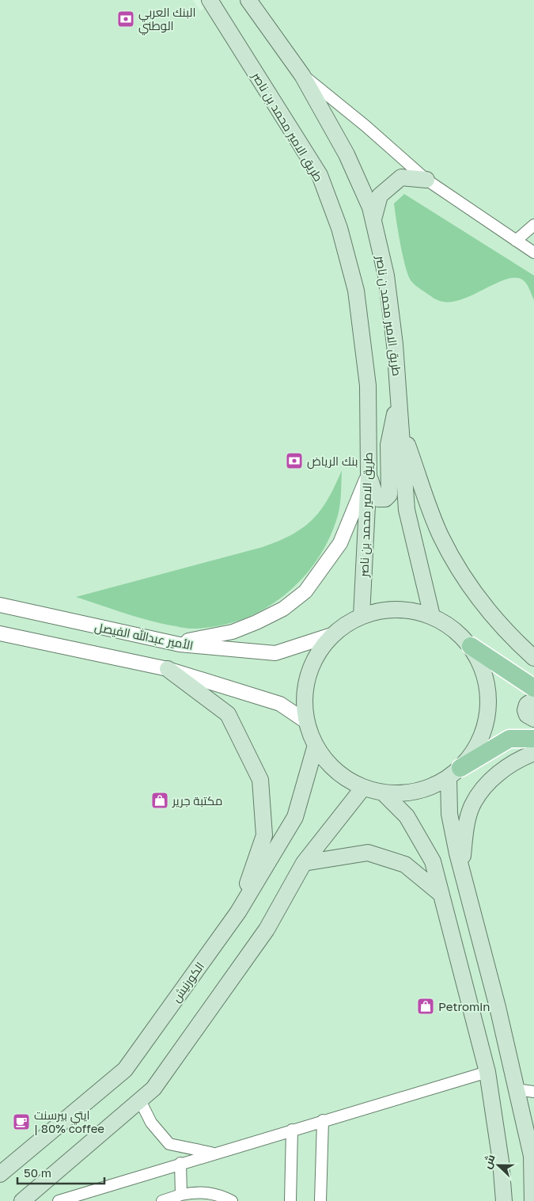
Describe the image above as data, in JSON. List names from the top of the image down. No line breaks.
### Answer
{"streets":{"main road":["طريق الامير محمد بن ناصر","طريق الامير محمد ن ناصر","الكورنيش"],"street":["الأمير عبدالله الفيصل"]},"places":{"bank":["البنك العربي الوطني","بنك الرياض"],"shop":["مكتبة جرير","Petromin"],"cafe":["ايتي بيرسنت | 80% coffee"]},"scale_bar":"50 m","north":"left"}
